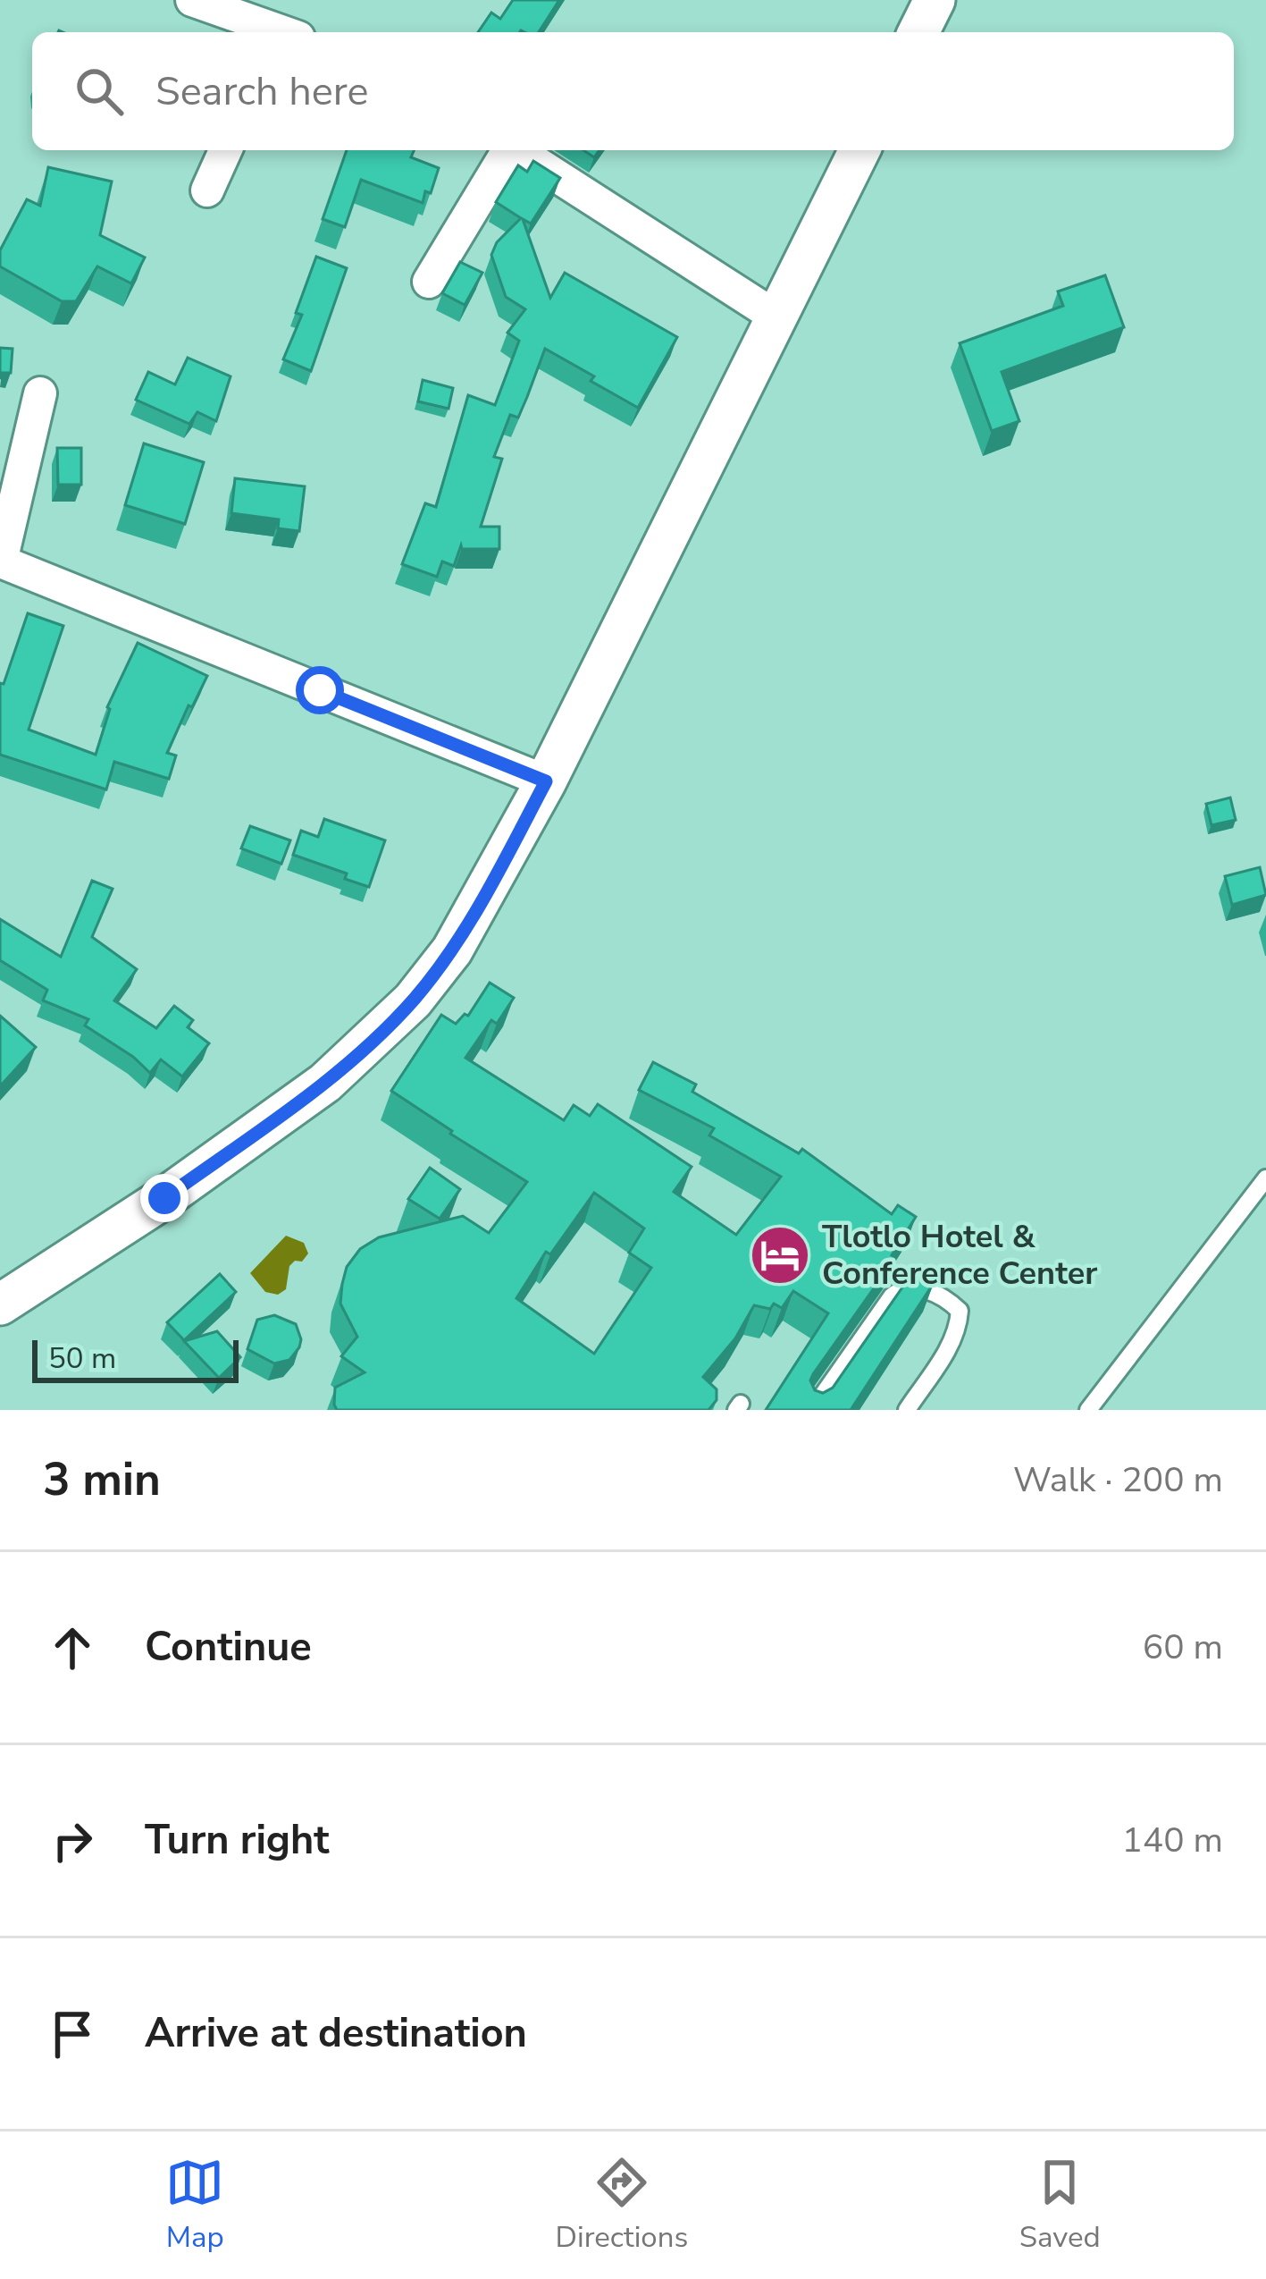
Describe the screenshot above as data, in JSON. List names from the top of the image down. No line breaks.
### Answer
{"places":{"hotel":["Tlotlo Hotel & Conference Center"]},"scale_bar":"50 m","page":{"search":"Search here","scale":"50 m","heading":["3 min","Walk · 200 m"],"list":[["Continue","60 m"],["Turn right","140 m"],"Arrive at destination"],"nav":["Map","Directions","Saved"]}}
